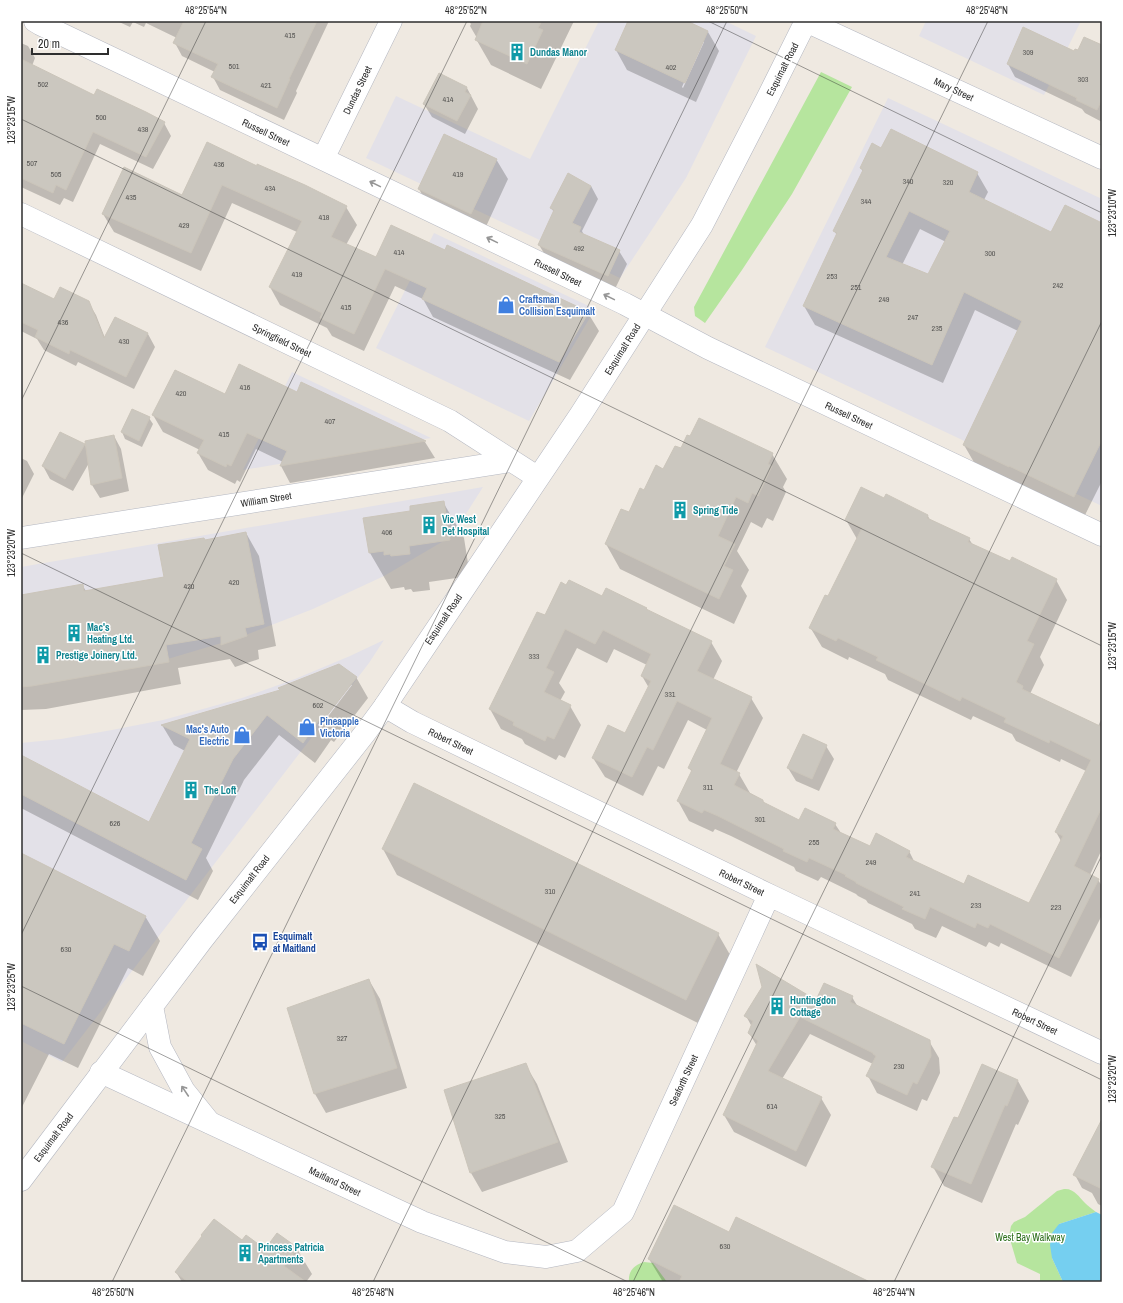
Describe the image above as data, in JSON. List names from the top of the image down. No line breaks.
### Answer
{"streets":{"street":["Esquimalt Road","Mary Street","Dundas Street","Russell Street","Springfield Street","William Street","Robert Street","Seaforth Street","Maitland Street"]},"crossings":[["Esquimalt Road","Mary Street"],["Esquimalt Road","Russell Street"],["Esquimalt Road","Springfield Street"],["Esquimalt Road","Robert Street"],["Esquimalt Road","Maitland Street"],["Dundas Street","Russell Street"],["Springfield Street","William Street"],["Robert Street","Seaforth Street"],["Seaforth Street","Maitland Street"]],"parks":["West Bay Walkway"],"places":{"building":["Dundas Manor","Spring Tide","Vic West Pet Hospital","Mac's Heating Ltd.","Prestige Joinery Ltd.","The Loft","Huntingdon Cottage","Princess Patricia Apartments"],"shop":["Craftsman Collision Esquimalt","Pineapple Victoria","Mac's Auto Electric"],"bus stop":["Esquimalt at Maitland"]},"house_numbers":["415","309","501","402","303","502","421","414","500","438","507","436","505","419","340","320","434","435","344","418","429","492","414","300","419","253","242","251","249","415","247","436","235","430","416","420","407","415","406","420","420","333","331","602","311","301","626","255","249","310","241","233","223","630","327","230","614","325","630"],"scale_bar":"20 m","coordinates":["48°25'54\"N","48°25'52\"N","48°25'50\"N","48°25'48\"N","123°23'15\"W","123°23'10\"W","123°23'20\"W","123°23'25\"W","48°25'46\"N","48°25'44\"N"]}
